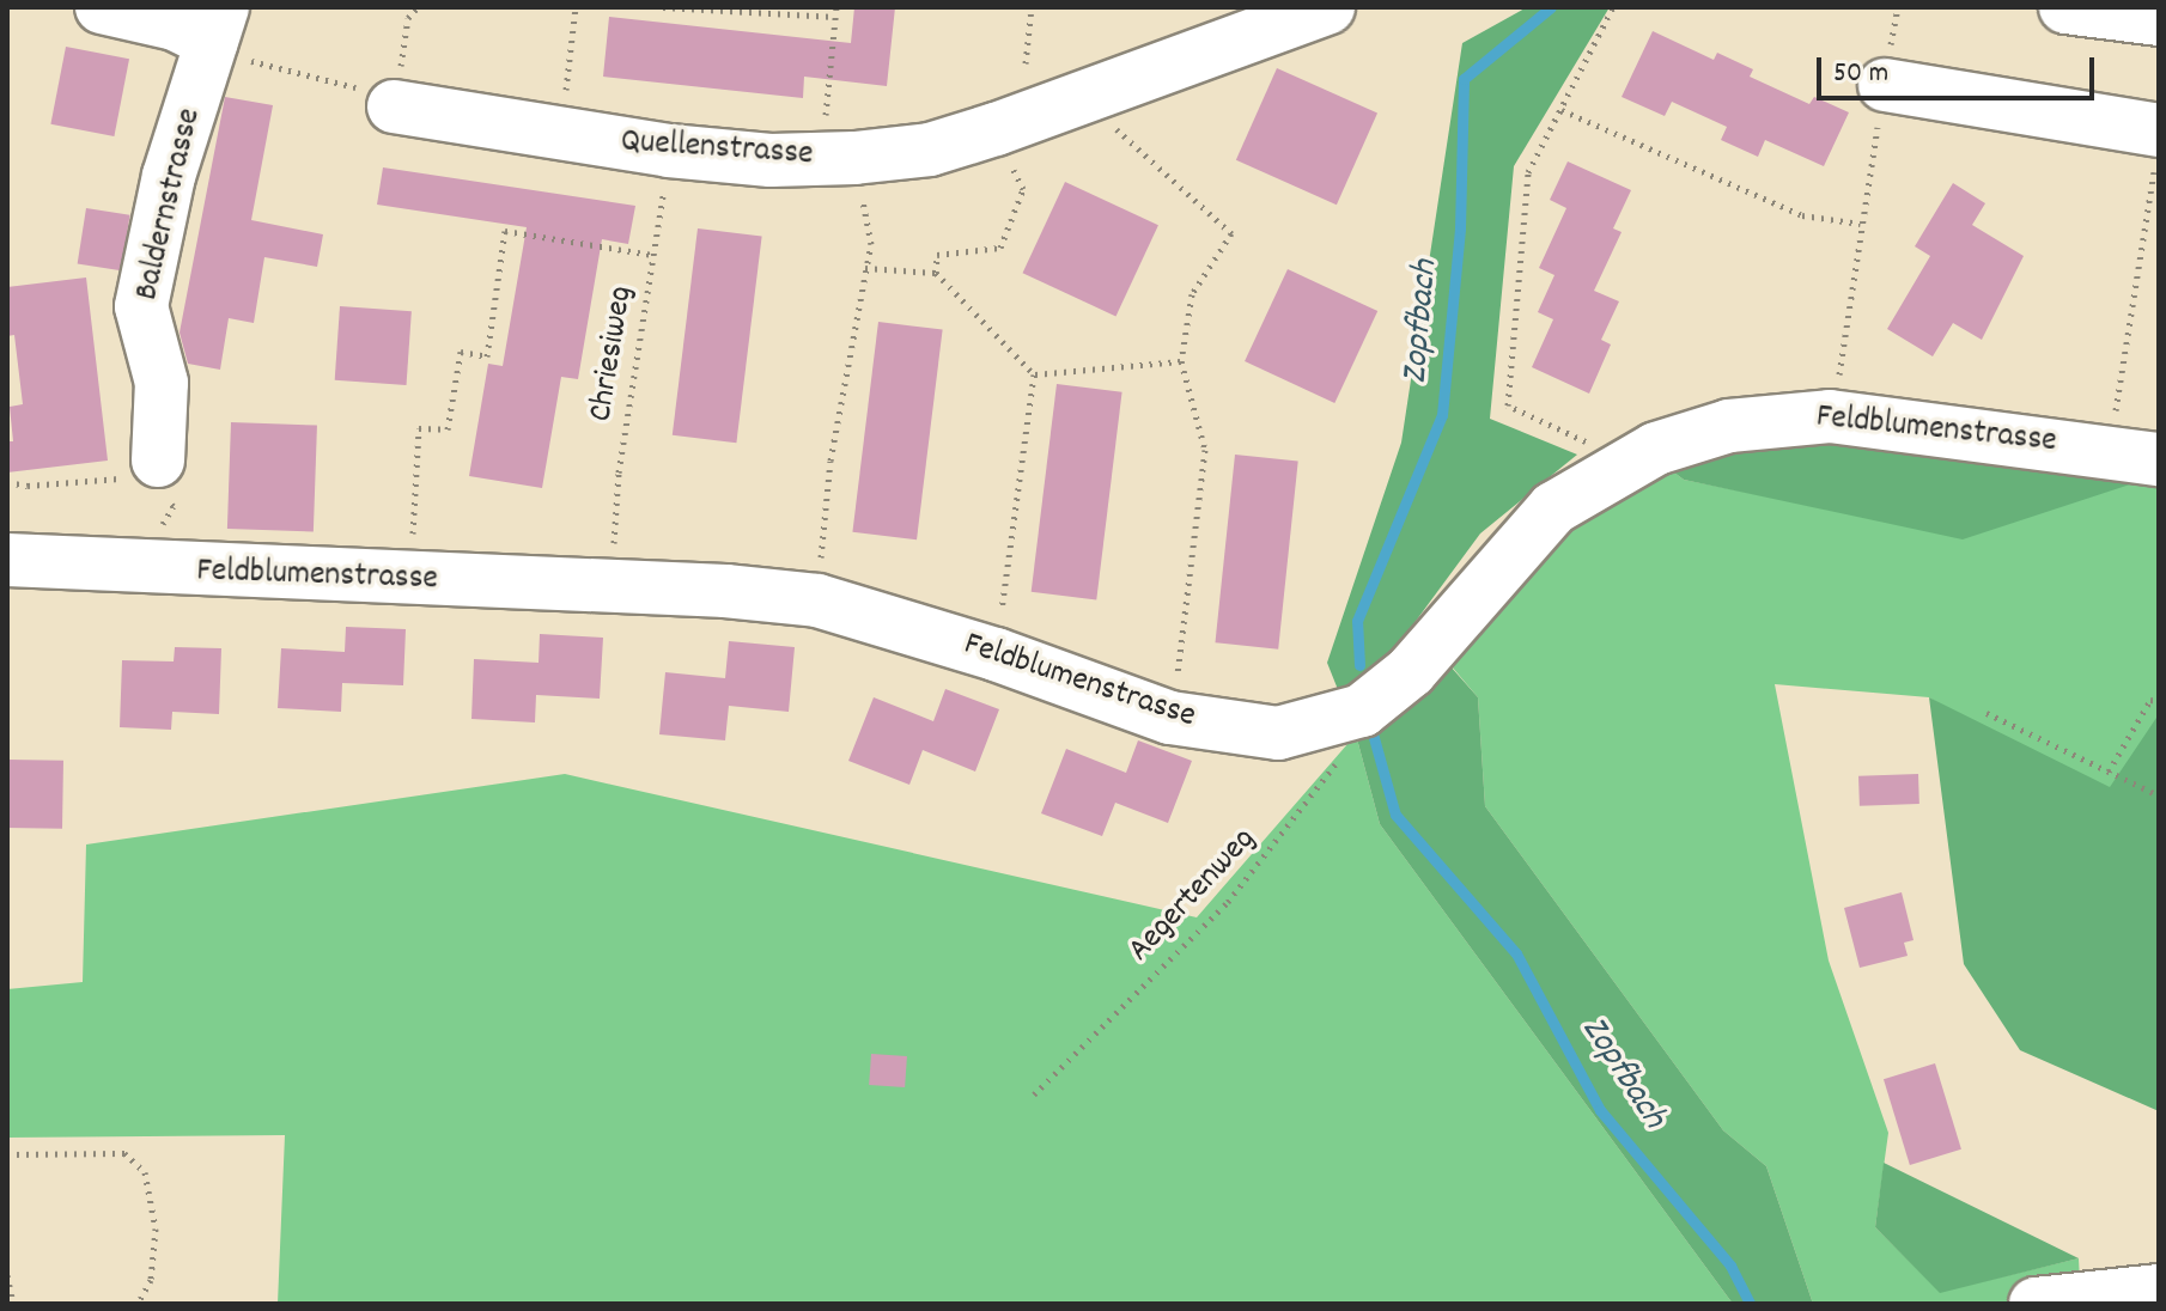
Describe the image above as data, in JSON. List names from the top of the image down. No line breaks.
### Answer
{"streets":{"street":["Quellenstrasse","Baldernstrasse","Feldblumenstrasse"],"path":["Chriesiweg","Aegertenweg"]},"crossings":[["Quellenstrasse","Chriesiweg"],["Feldblumenstrasse","Aegertenweg"]],"water":["Zopfbach"],"scale_bar":"50 m"}
